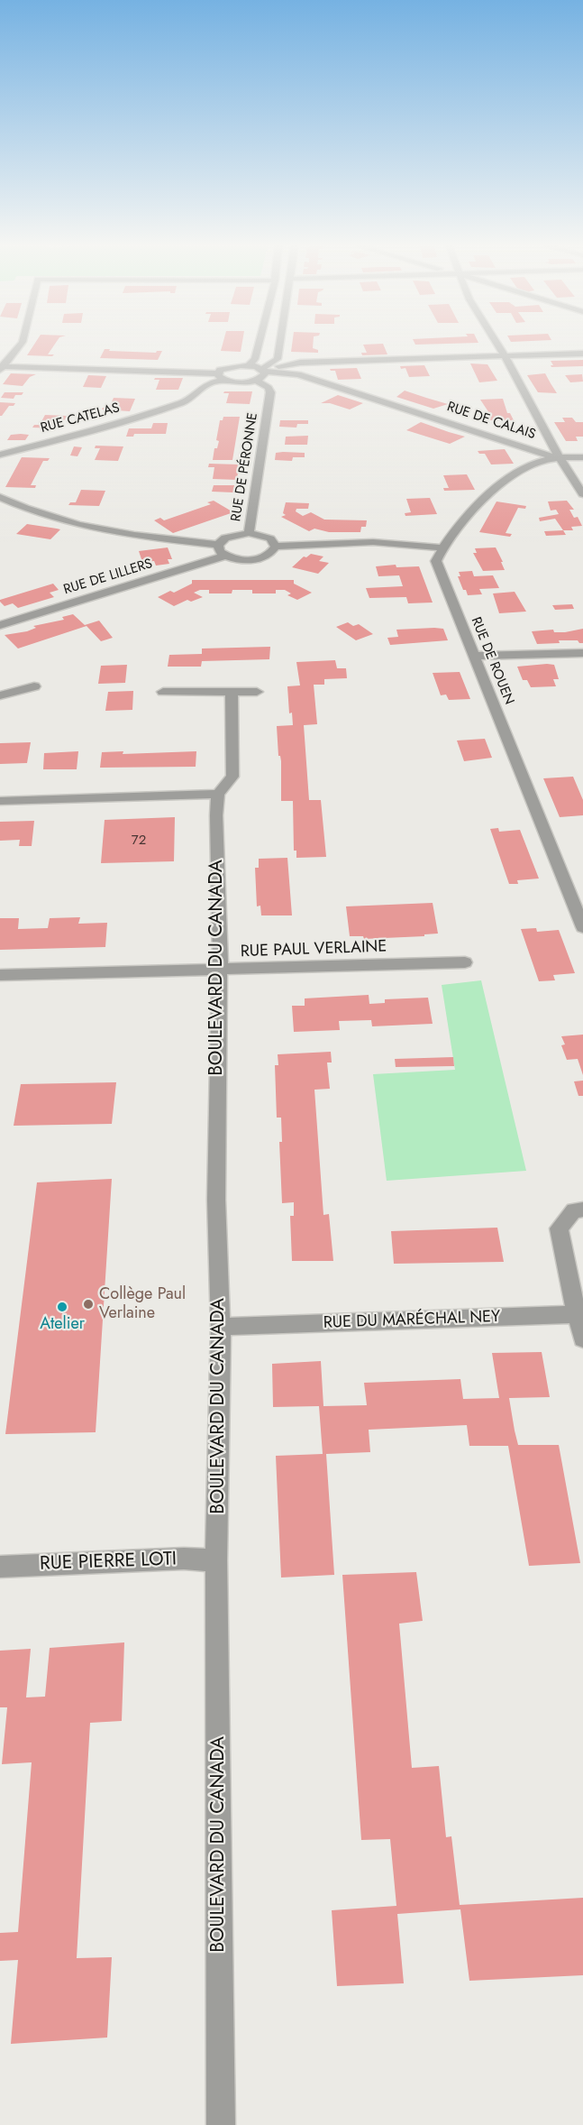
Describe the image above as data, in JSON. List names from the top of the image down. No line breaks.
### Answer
{"streets":{"street":["RUE CATELAS","RUE DE CALAIS","RUE DE PÉRONNE","RUE DE LILLERS","RUE DE ROUEN","RUE PAUL VERLAINE","BOULEVARD DU CANADA","RUE DU MARÉCHAL NEY","RUE PIERRE LOTI"]},"crossings":[["RUE PAUL VERLAINE","BOULEVARD DU CANADA"],["BOULEVARD DU CANADA","RUE DU MARÉCHAL NEY"],["BOULEVARD DU CANADA","RUE PIERRE LOTI"]],"places":["Collège Paul Verlaine","Atelier"],"house_numbers":["72"]}
